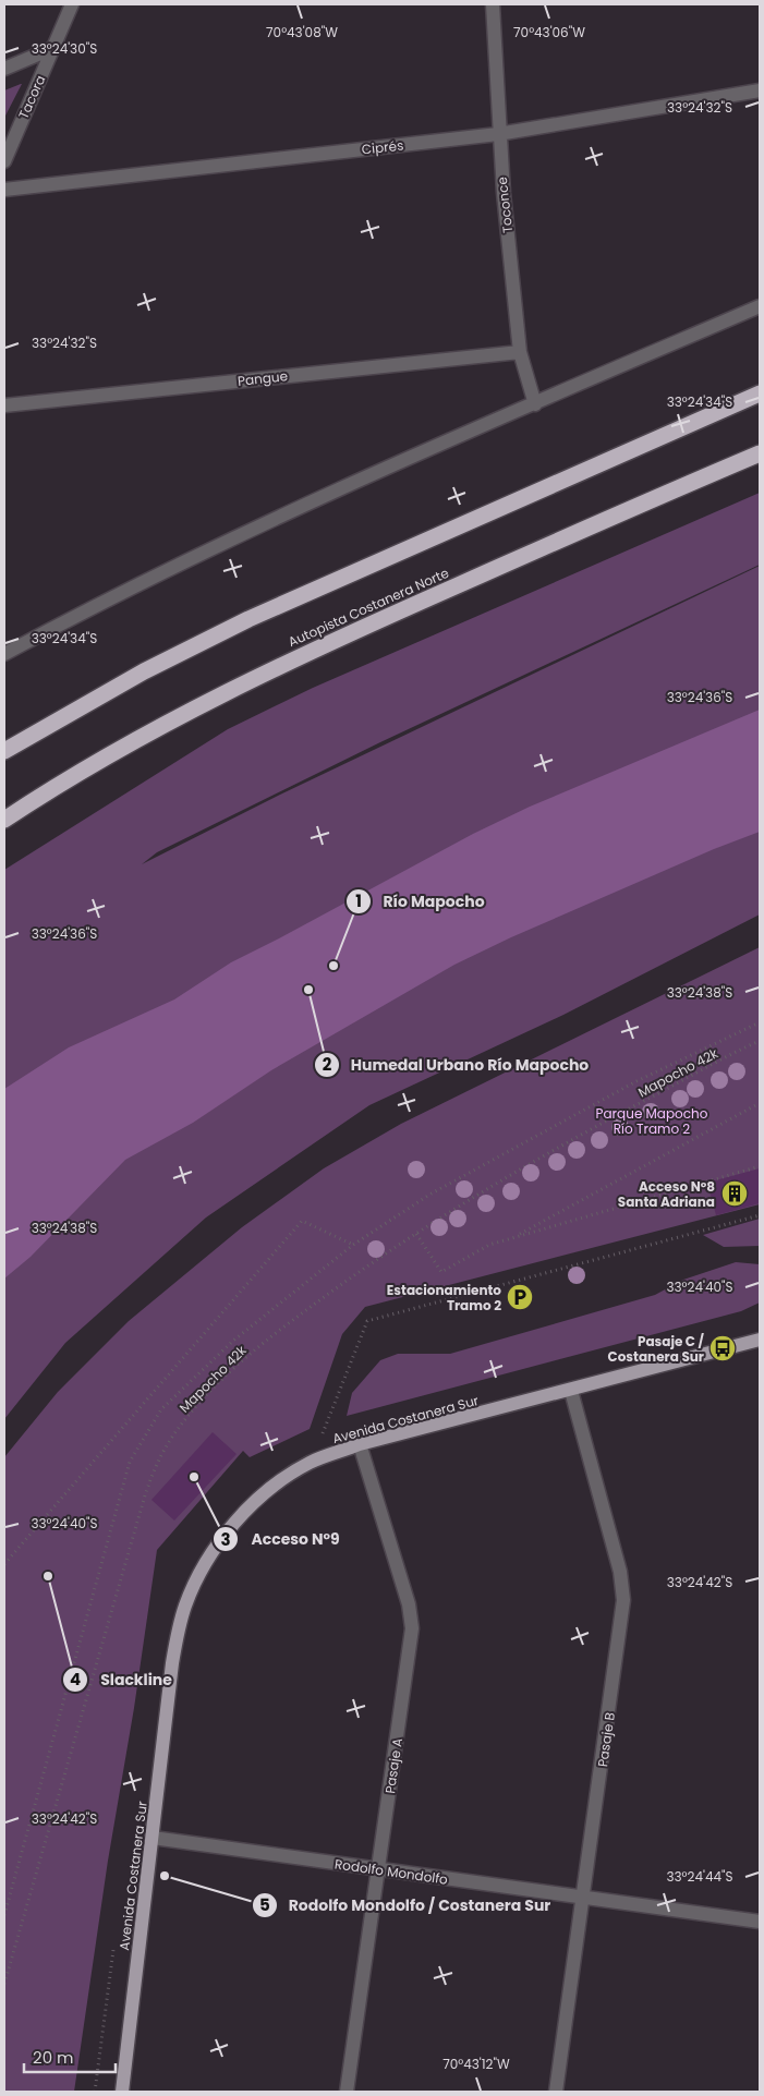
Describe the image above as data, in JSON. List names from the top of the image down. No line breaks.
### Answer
{"streets":{"highway":["Autopista Costanera Norte"],"main road":["Avenida Costanera Sur"],"street":["Tacora","Ciprés","Toconce","Pangue","Pasaje B","Pasaje A","Rodolfo Mondolfo"],"path":["Mapocho 42k"]},"crossings":[["Ciprés","Toconce"],["Toconce","Pangue"],["Avenida Costanera Sur","Pasaje B"],["Avenida Costanera Sur","Pasaje A"],["Avenida Costanera Sur","Rodolfo Mondolfo"],["Pasaje B","Rodolfo Mondolfo"],["Pasaje A","Rodolfo Mondolfo"]],"parks":["Parque Mapocho Río Tramo 2"],"places":{"other":["Río Mapocho","Humedal Urbano Río Mapocho","Acceso N°9","Slackline","Rodolfo Mondolfo / Costanera Sur"],"building":["Acceso N°8 Santa Adriana"],"parking":["Estacionamiento Tramo 2"],"bus stop":["Pasaje C / Costanera Sur"]},"scale_bar":"20 m","coordinates":["70°43'08\"W","70°43'06\"W","33°24'30\"S","33°24'32\"S","33°24'34\"S","33°24'36\"S","33°24'38\"S","33°24'40\"S","33°24'42\"S","33°24'44\"S","70°43'12\"W"]}
